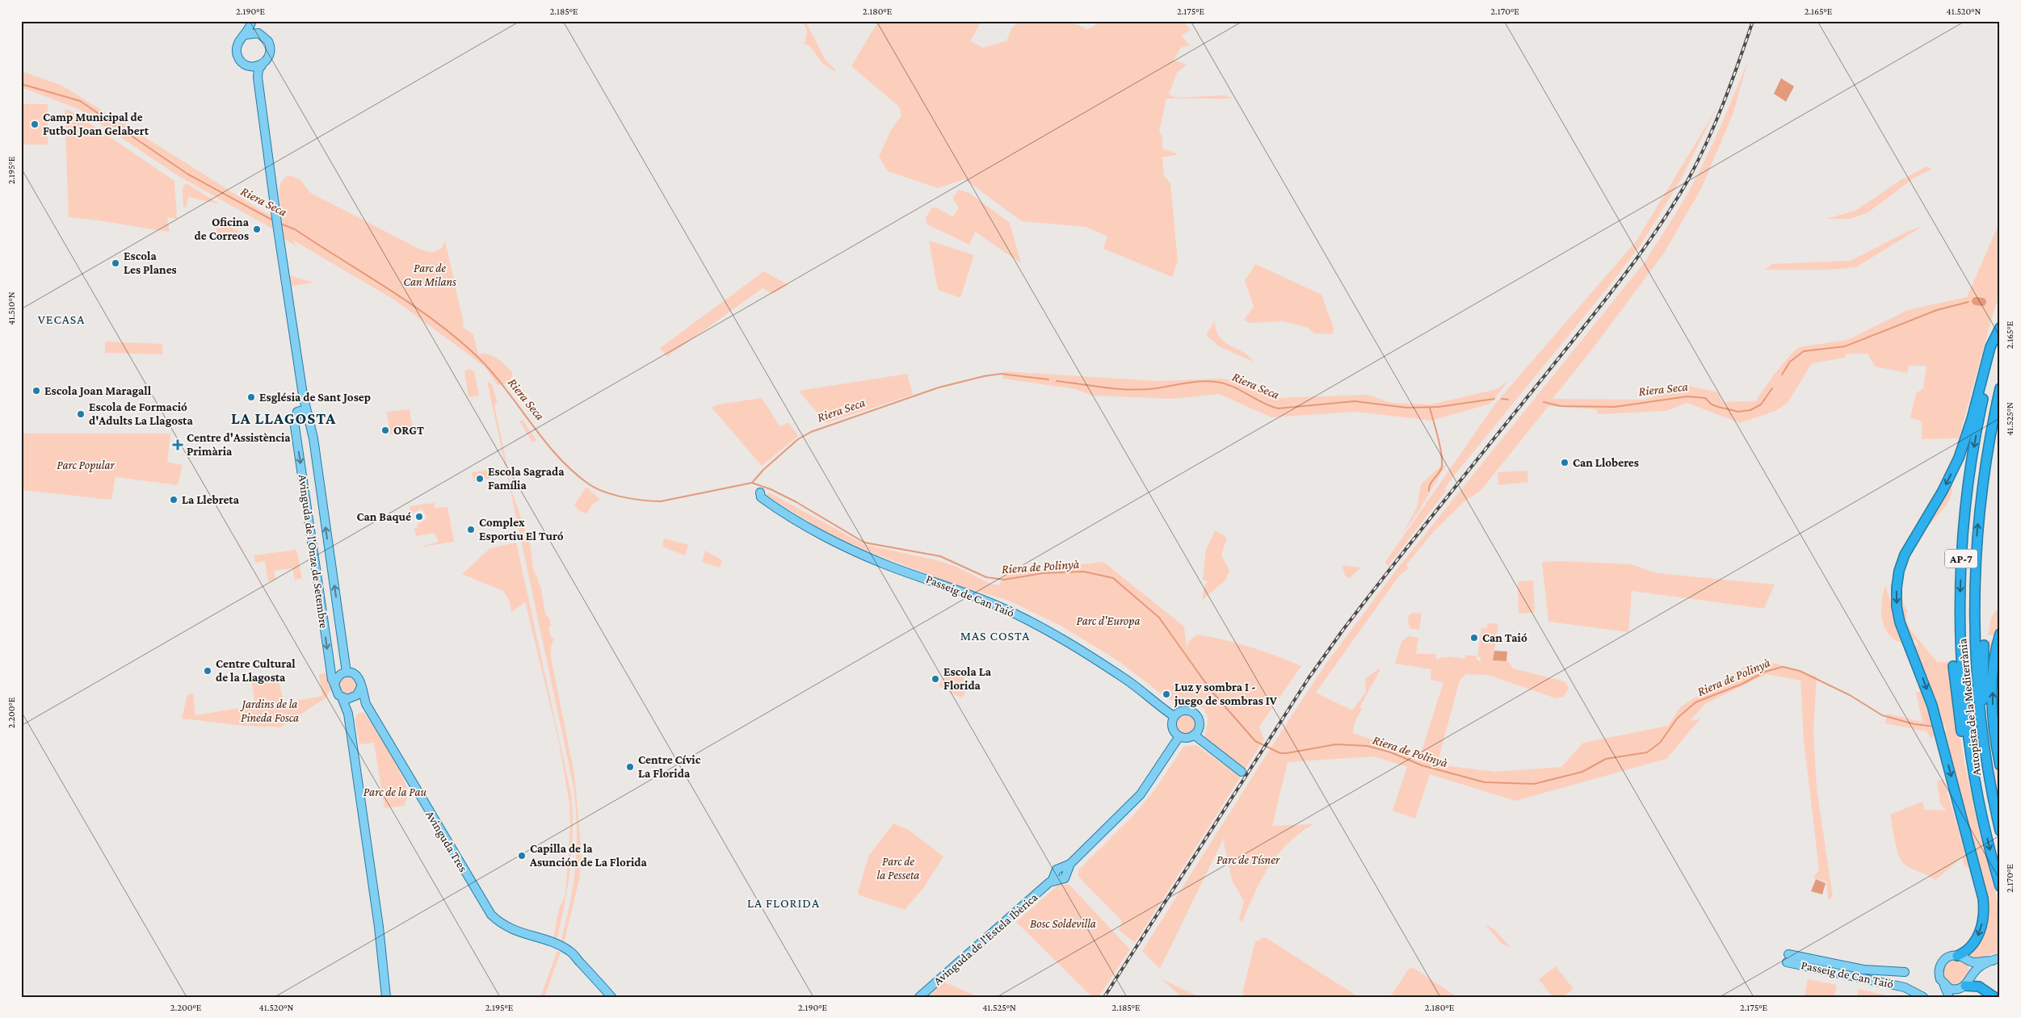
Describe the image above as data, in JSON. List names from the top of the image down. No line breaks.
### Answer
{"streets":{"highway":["AP-7","Autopista de la Mediterrània"],"main road":["Avinguda de l'Onze de Setembre","Passeig de Can Taió","Avinguda Tres","Avinguda de l'Estela Ibèrica"]},"crossings":[["Avinguda de l'Onze de Setembre","Avinguda Tres"],["Passeig de Can Taió","Avinguda de l'Estela Ibèrica"]],"districts":["VECASA","LA LLAGOSTA","MAS COSTA","LA FLORIDA"],"water":["Riera Seca","Riera de Polinyà"],"parks":["Parc de Can Milans","Parc Popular","Parc d'Europa","Jardins de la Pineda Fosca","Parc de la Pau","Parc de Tísner","Parc de la Pesseta","Bosc Soldevilla"],"places":{"other":["Camp Municipal de Futbol Joan Gelabert","Oficina de Correos","Escola Les Planes","Escola Joan Maragall","Església de Sant Josep","Escola de Formació d'Adults La Llagosta","ORGT","Can Lloberes","Escola Sagrada Família","La Llebreta","Can Baqué","Complex Esportiu El Turó","Can Taió","Centre Cultural de la Llagosta","Escola La Florida","Luz y sombra I - juego de sombras IV","Centre Cívic La Florida","Capilla de la Asunción de La Florida"],"health":["Centre d'Assistència Primària"]},"coordinates":["2.190°E","2.185°E","2.180°E","2.175°E","2.170°E","2.165°E","41.520°N","2.195°E","41.510°N","41.525°N","2.200°E"]}
